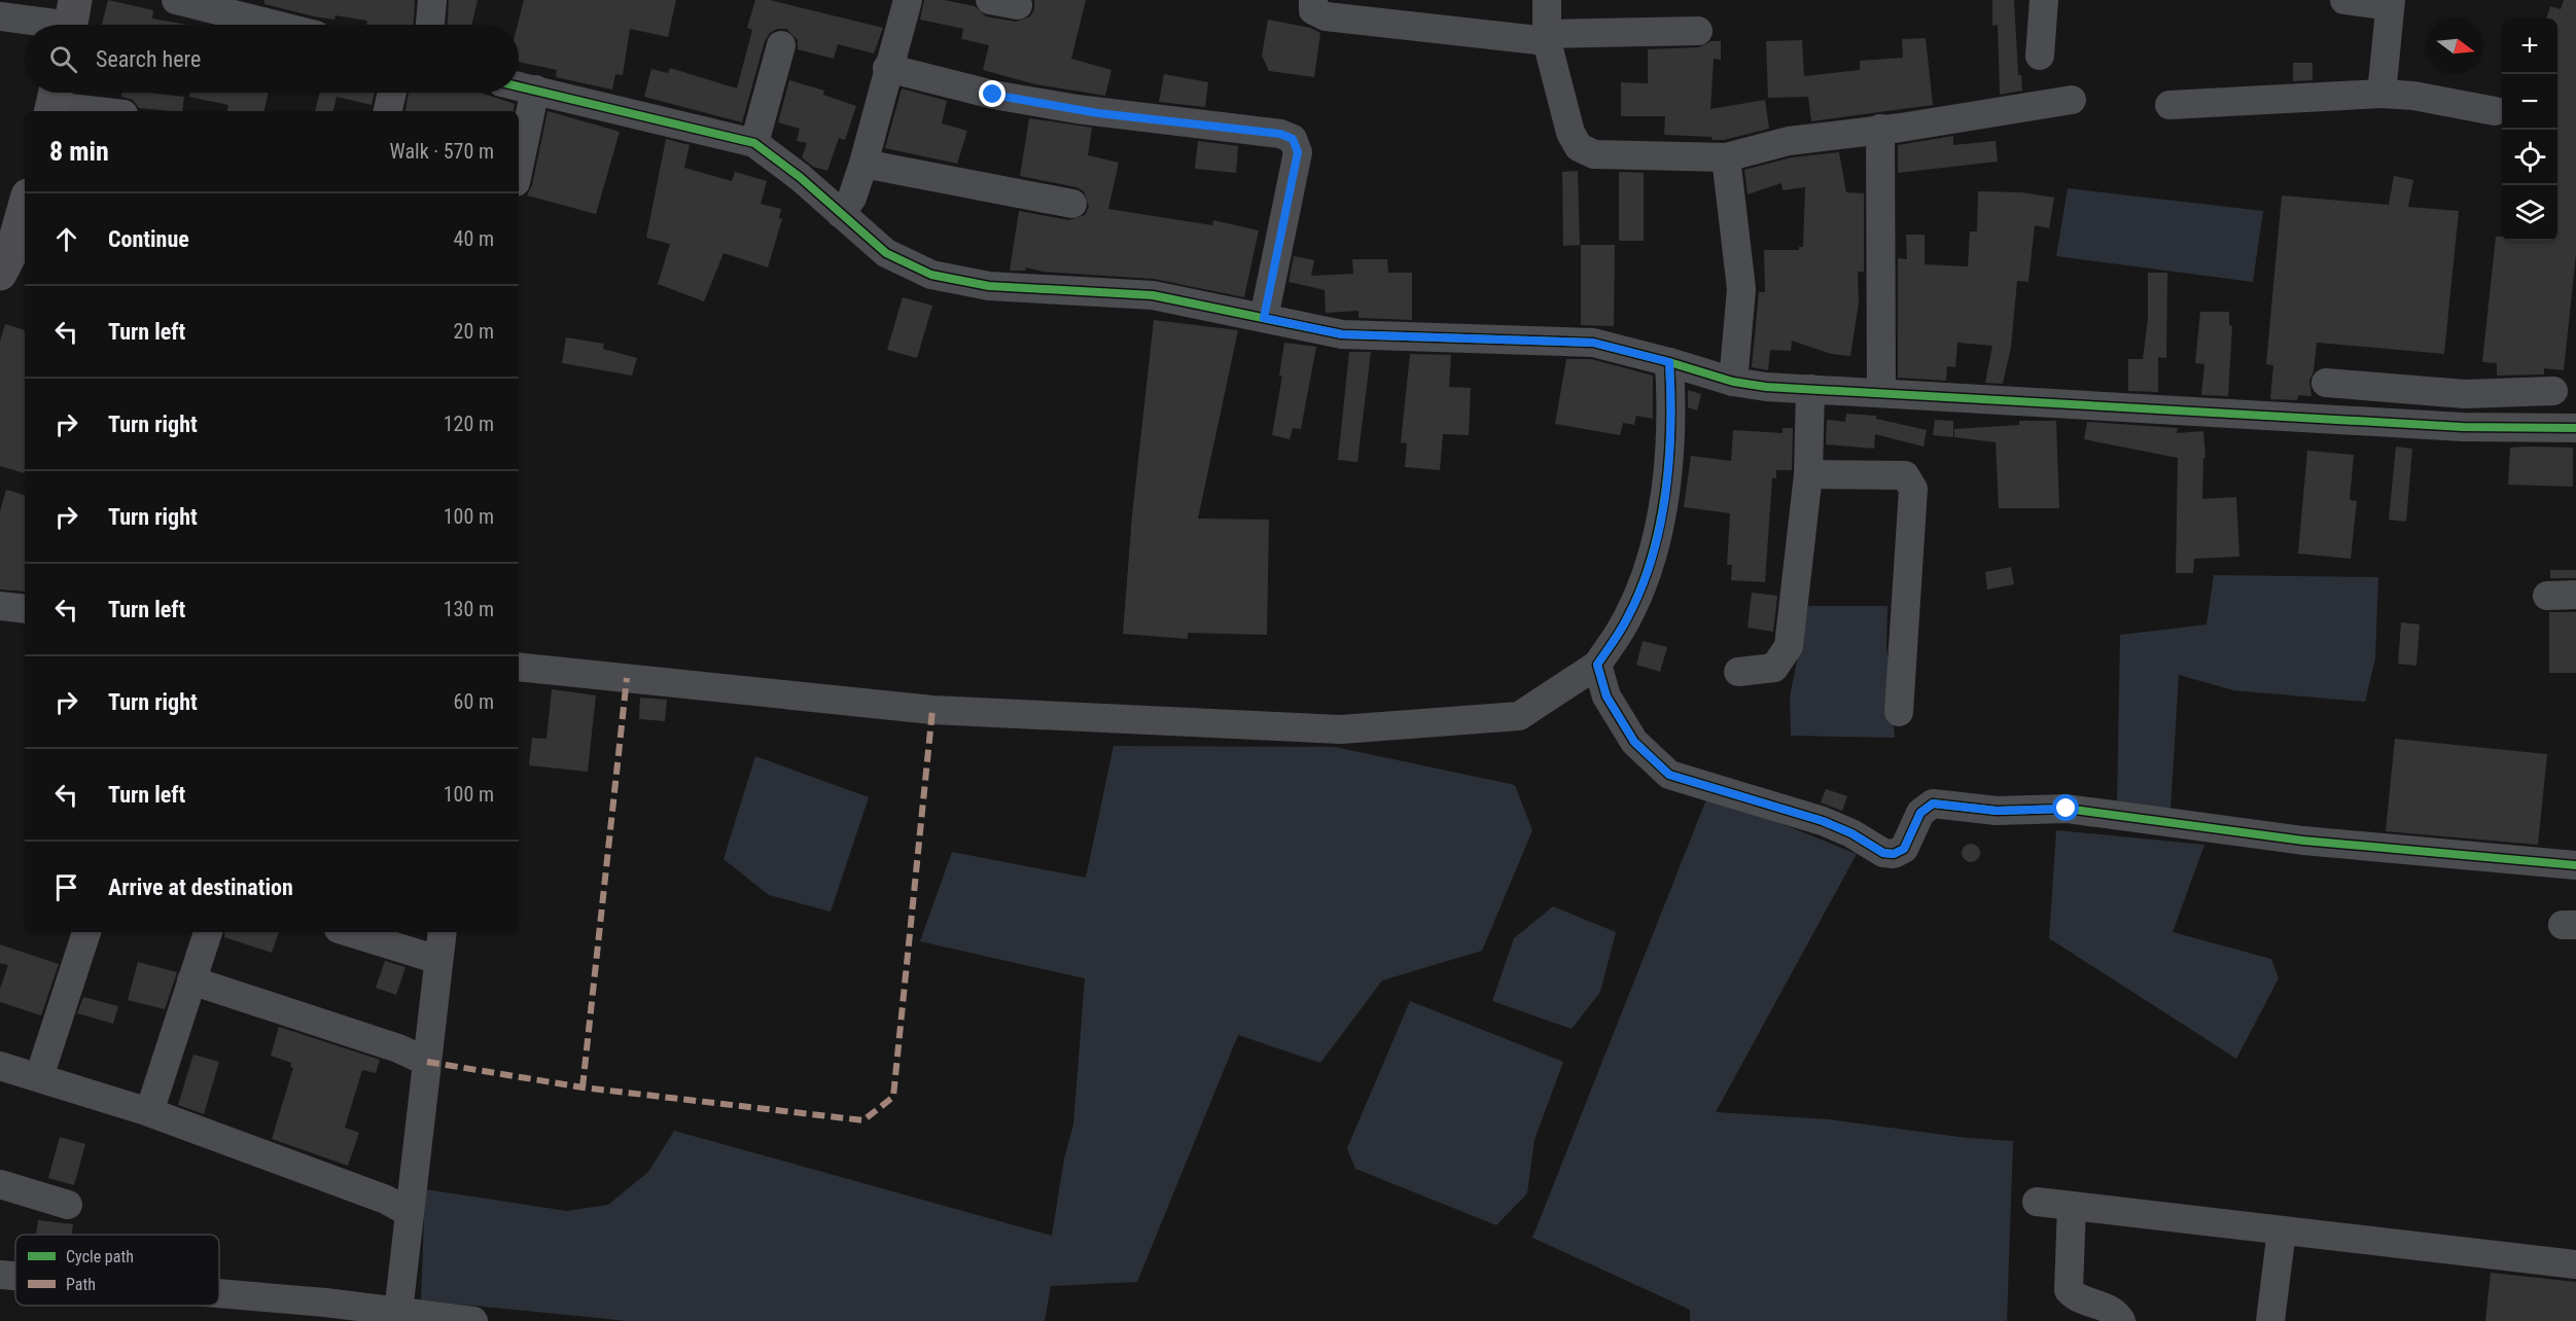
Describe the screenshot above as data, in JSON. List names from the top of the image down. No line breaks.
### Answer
{"legend":["Cycle path","Path"],"north":"right","page":{"map_buttons":["+","−"],"search":"Search here","heading":["8 min","Walk · 570 m"],"list":[["Continue","40 m"],["Turn left","20 m"],["Turn right","120 m"],["Turn right","100 m"],["Turn left","130 m"],["Turn right","60 m"],["Turn left","100 m"],"Arrive at destination"]}}
